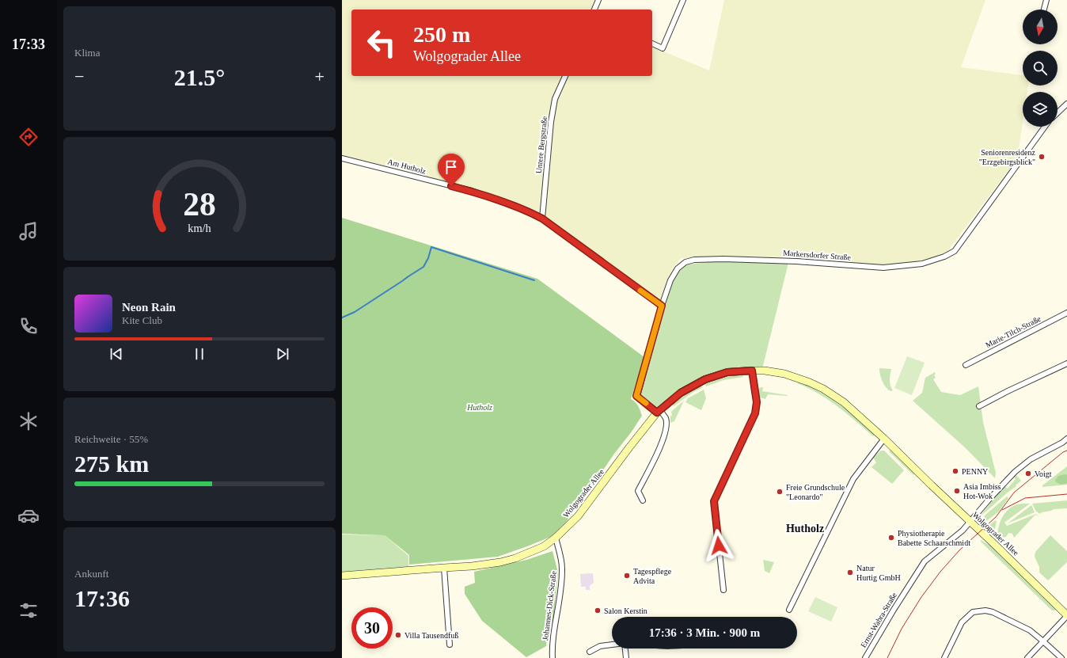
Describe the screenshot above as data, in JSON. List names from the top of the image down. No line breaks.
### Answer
{"streets":{"main road":["Wolgograder Allee"],"street":["Untere Bergstraße","Am Hutholz","Markersdorfer Straße","Marie-Tilch-Straße","Johannes-Dick-Straße","Ernst-Wabra-Straße"]},"crossings":[["Untere Bergstraße","Am Hutholz"],["Am Hutholz","Markersdorfer Straße"],["Markersdorfer Straße","Wolgograder Allee"],["Wolgograder Allee","Johannes-Dick-Straße"],["Wolgograder Allee","Ernst-Wabra-Straße"]],"districts":["Hutholz"],"parks":["Hutholz"],"places":["Seniorenresidenz \"Erzgebirgsblick\"","PENNY","Voigt","Asia Imbiss Hot-Wok","Freie Grundschule \"Leonardo\"","Physiotherapie Babette Schaarschmidt","Natur Hurtig GmbH","Tagespflege Advita","Salon Kerstin","Villa Tausendfuß"],"north":"bottom","page":{"tabs":"17:33","tile":["Klima",["Reichweite · 55%","275 km"],["Ankunft","17:36"]],"turn":["250 m","Wolgograder Allee"],"heat":["−","21.5°","+"],"song":["Neon Rain","Kite Club"],"limit":"30","trip":"17:36 · 3 Min. · 900 m","gauge":["28","km/h"]}}
